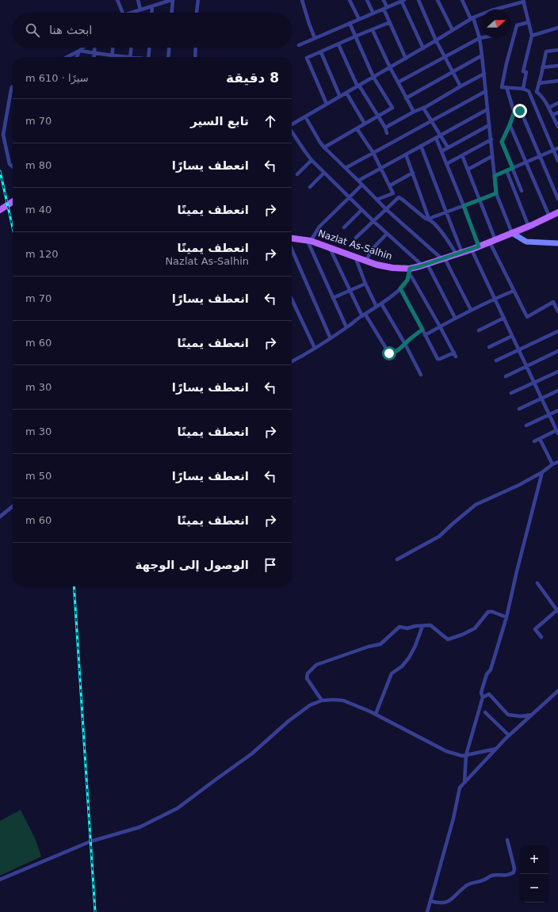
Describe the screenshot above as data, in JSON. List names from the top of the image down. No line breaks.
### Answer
{"streets":{"main road":["Nazlat As-Salhin"]},"north":"right","page":{"search":"ابحث هنا","heading":["8 دقيقة","سيرًا · 610 m"],"list":[["تابع السير","70 m"],["انعطف يسارًا","80 m"],["انعطف يمينًا","40 m"],["انعطف يمينًا","Nazlat As-Salhin","120 m"],["انعطف يسارًا","70 m"],["انعطف يمينًا","60 m"],["انعطف يسارًا","30 m"],["انعطف يمينًا","30 m"],["انعطف يسارًا","50 m"],["انعطف يمينًا","60 m"],"الوصول إلى الوجهة"],"map_buttons":["+","−"]}}
